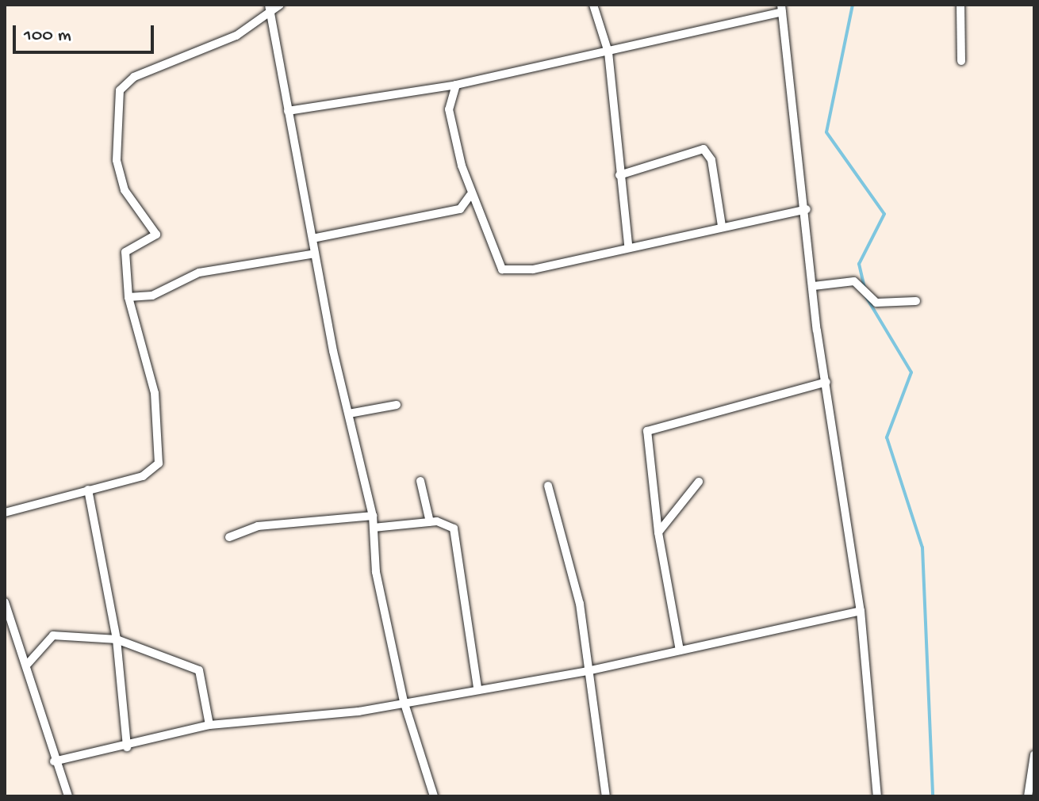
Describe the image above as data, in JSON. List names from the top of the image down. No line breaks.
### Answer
{"scale_bar":"100 m"}
